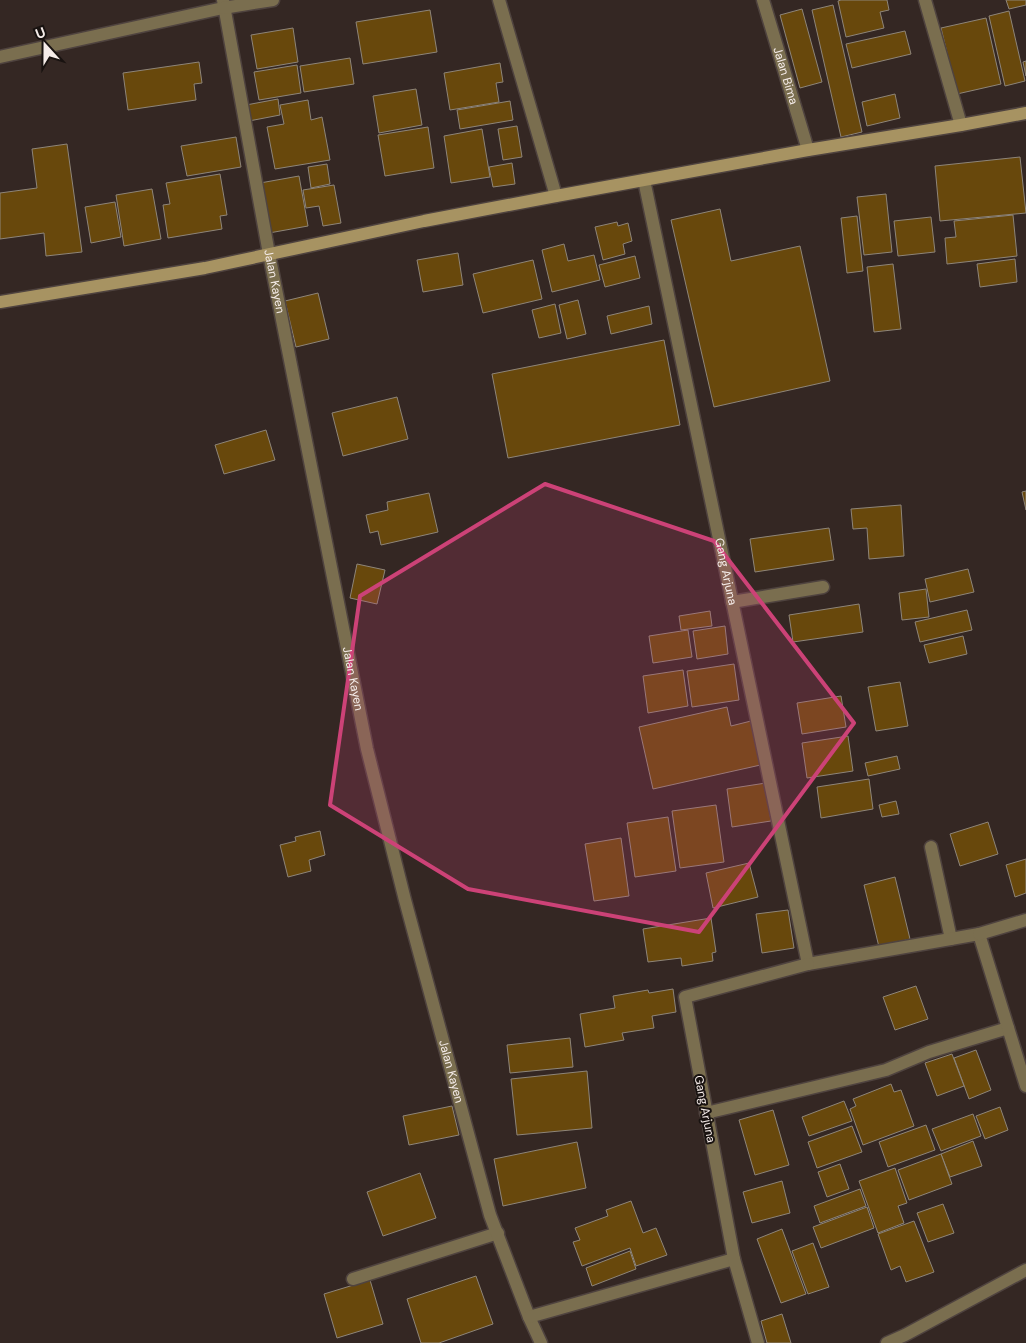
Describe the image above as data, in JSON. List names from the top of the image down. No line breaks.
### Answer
{"streets":{"street":["Jalan Bima","Jalan Kayen","Gang Arjuna"]},"north":"top"}
